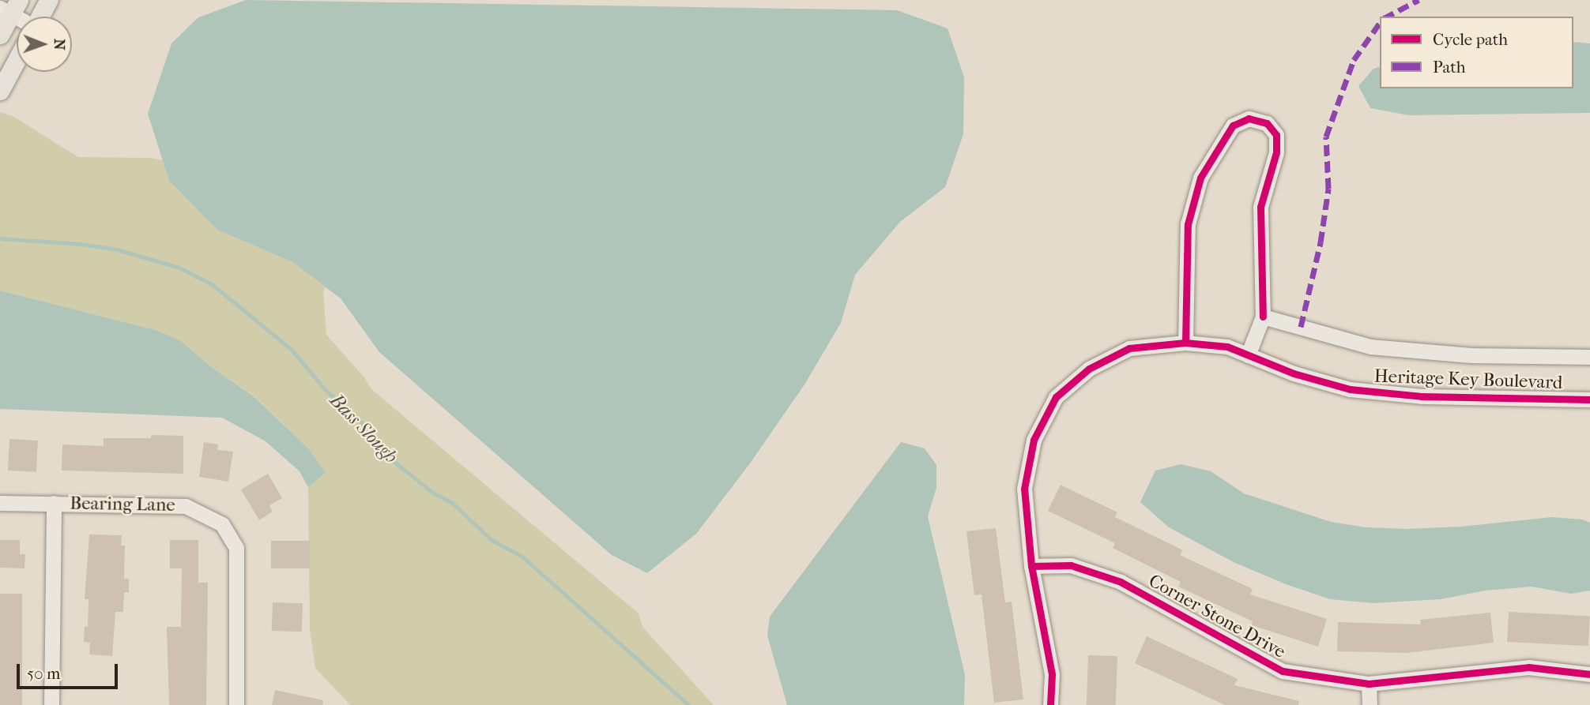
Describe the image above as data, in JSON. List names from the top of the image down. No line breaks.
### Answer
{"streets":{"street":["Heritage Key Boulevard","Bearing Lane","Corner Stone Drive"]},"crossings":[["Heritage Key Boulevard","Corner Stone Drive"]],"water":["Bass Slough"],"legend":["Cycle path","Path"],"scale_bar":"50 m","north":"right"}
